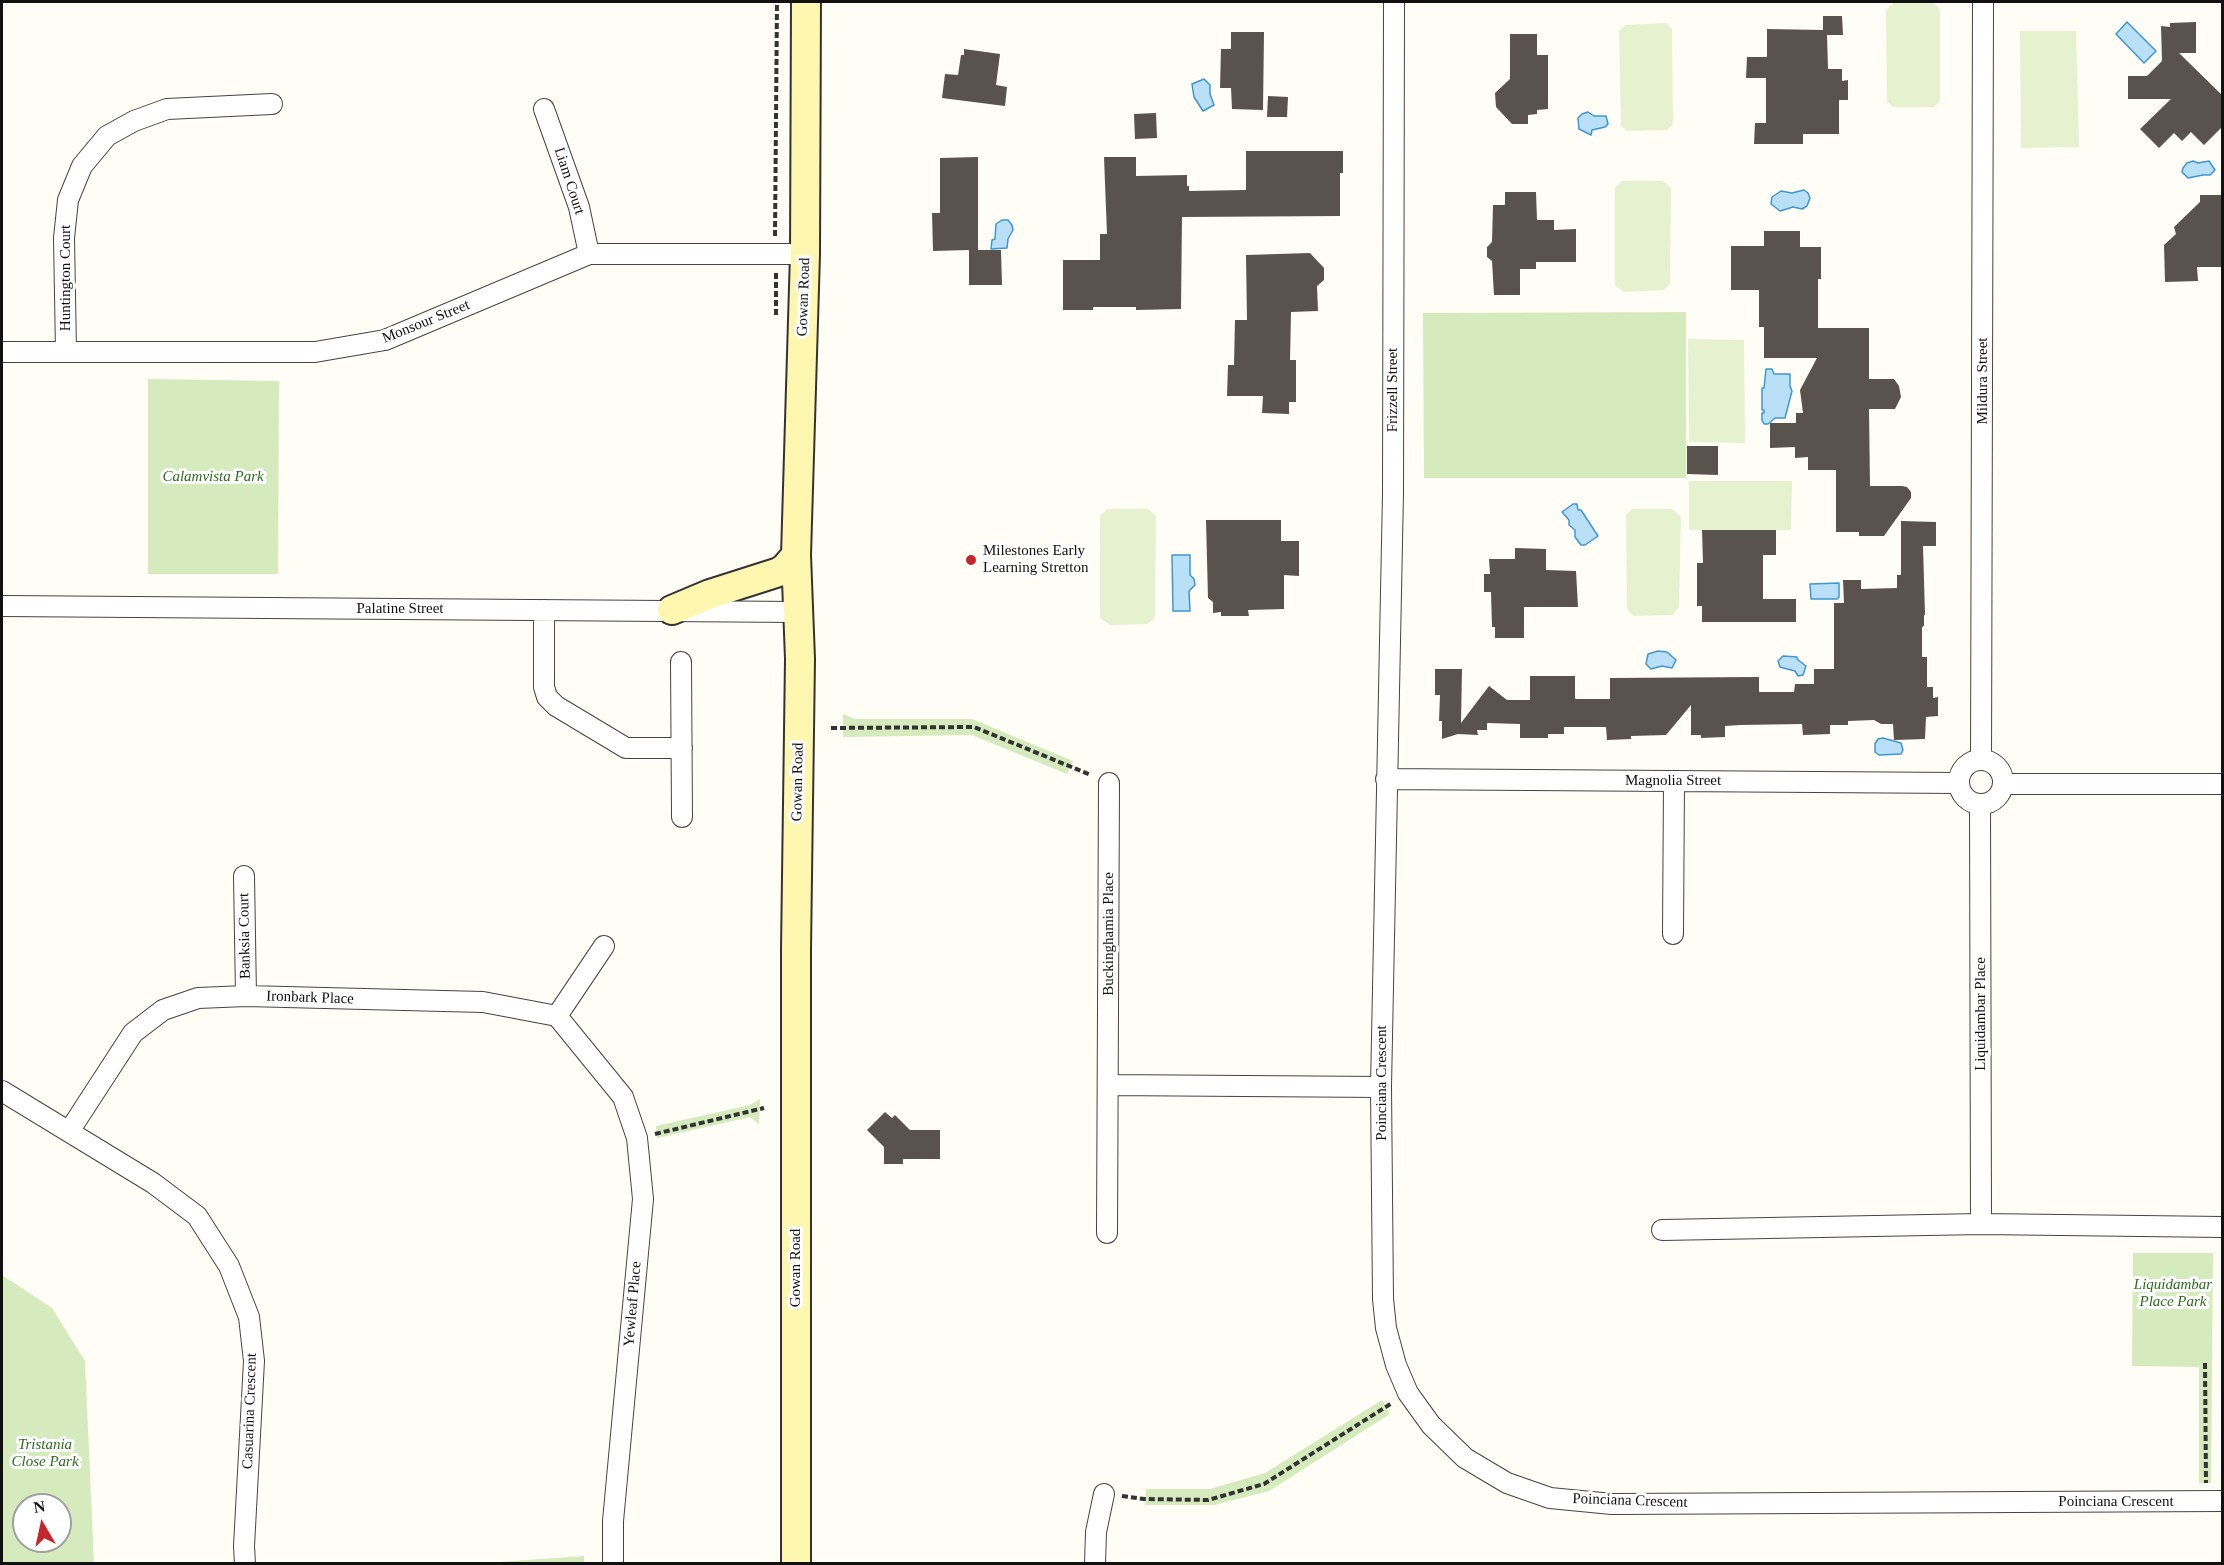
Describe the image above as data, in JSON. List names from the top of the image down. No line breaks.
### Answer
{"streets":{"main road":["Gowan Road"],"street":["Liam Court","Huntington Court","Monsour Street","Mildura Street","Frizzell Street","Palatine Street","Magnolia Street","Buckinghamia Place","Banksia Court","Ironbark Place","Liquidambar Place","Poinciana Crescent","Yewleaf Place","Casuarina Crescent"]},"crossings":[["Liam Court","Monsour Street"],["Huntington Court","Monsour Street"],["Gowan Road","Monsour Street"],["Gowan Road","Palatine Street"],["Mildura Street","Magnolia Street"],["Mildura Street","Liquidambar Place"],["Frizzell Street","Magnolia Street"],["Frizzell Street","Poinciana Crescent"],["Magnolia Street","Liquidambar Place"],["Magnolia Street","Poinciana Crescent"],["Banksia Court","Ironbark Place"],["Ironbark Place","Yewleaf Place"],["Ironbark Place","Casuarina Crescent"]],"parks":["Calamvista Park","Liquidambar Place Park","Tristania Close Park"],"places":["Milestones Early Learning Stretton"],"north":"top"}
